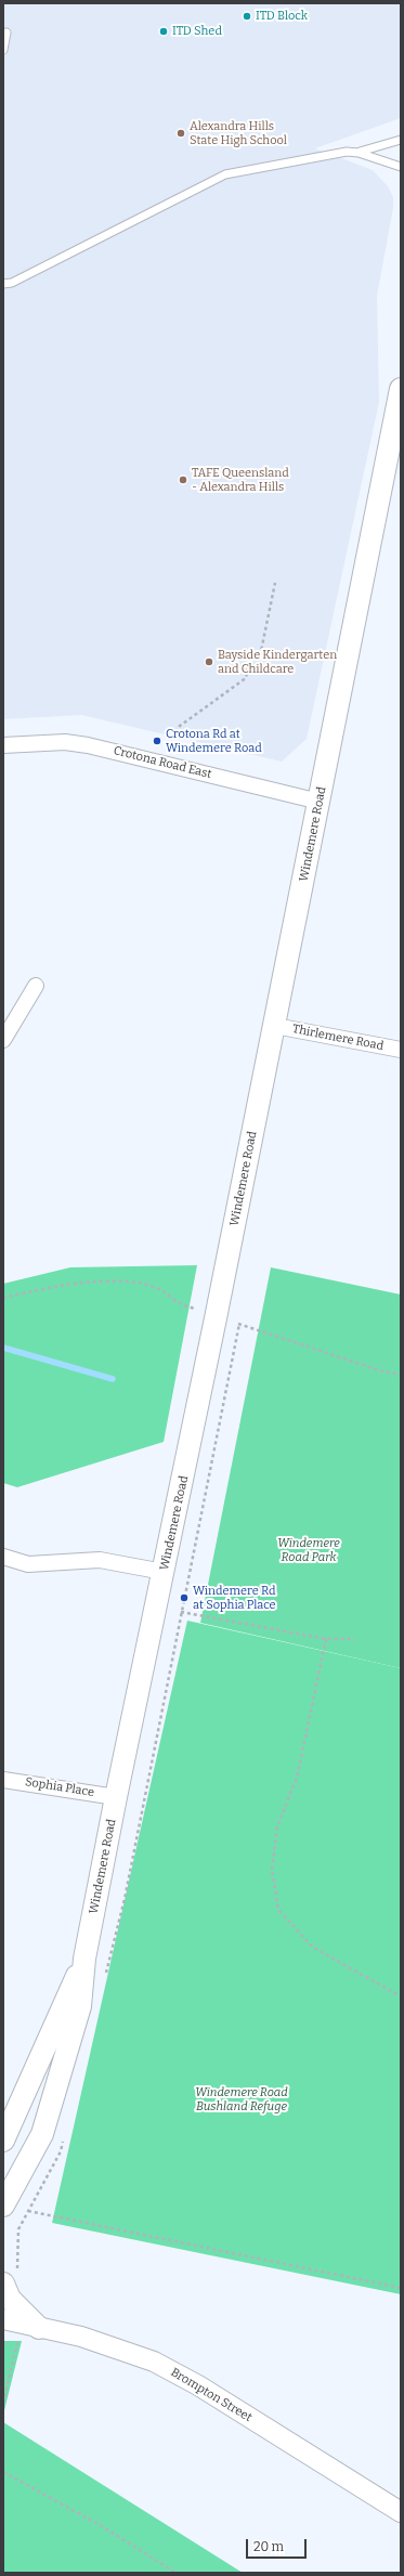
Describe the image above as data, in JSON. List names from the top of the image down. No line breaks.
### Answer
{"streets":{"main road":["Windemere Road"],"street":["Crotona Road East","Thirlemere Road","Sophia Place","Brompton Street"]},"crossings":[["Crotona Road East","Windemere Road"],["Windemere Road","Thirlemere Road"],["Windemere Road","Sophia Place"]],"parks":["Windemere Road Park","Windemere Road Bushland Refuge"],"places":["ITD Block","ITD Shed","Alexandra Hills State High School","TAFE Queensland - Alexandra Hills","Bayside Kindergarten and Childcare","Crotona Rd at Windemere Road","Windemere Rd at Sophia Place"],"scale_bar":"20 m"}
